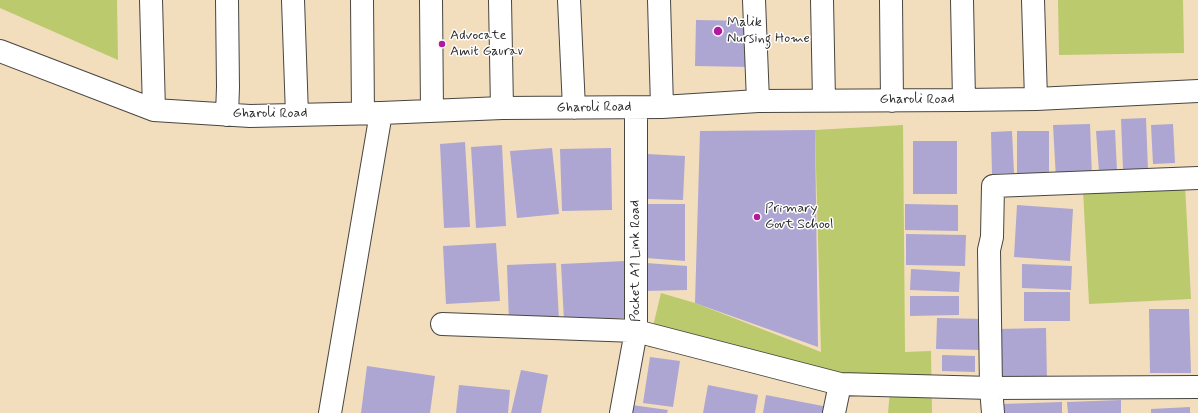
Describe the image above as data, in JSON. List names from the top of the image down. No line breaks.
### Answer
{"streets":{"street":["Gharoli Road","Pocket A1 Link Road"]},"crossings":[["Gharoli Road","Pocket A1 Link Road"]],"places":["Malik Nursing Home","Advocate Amit Gaurav","Primary Govt School"]}
